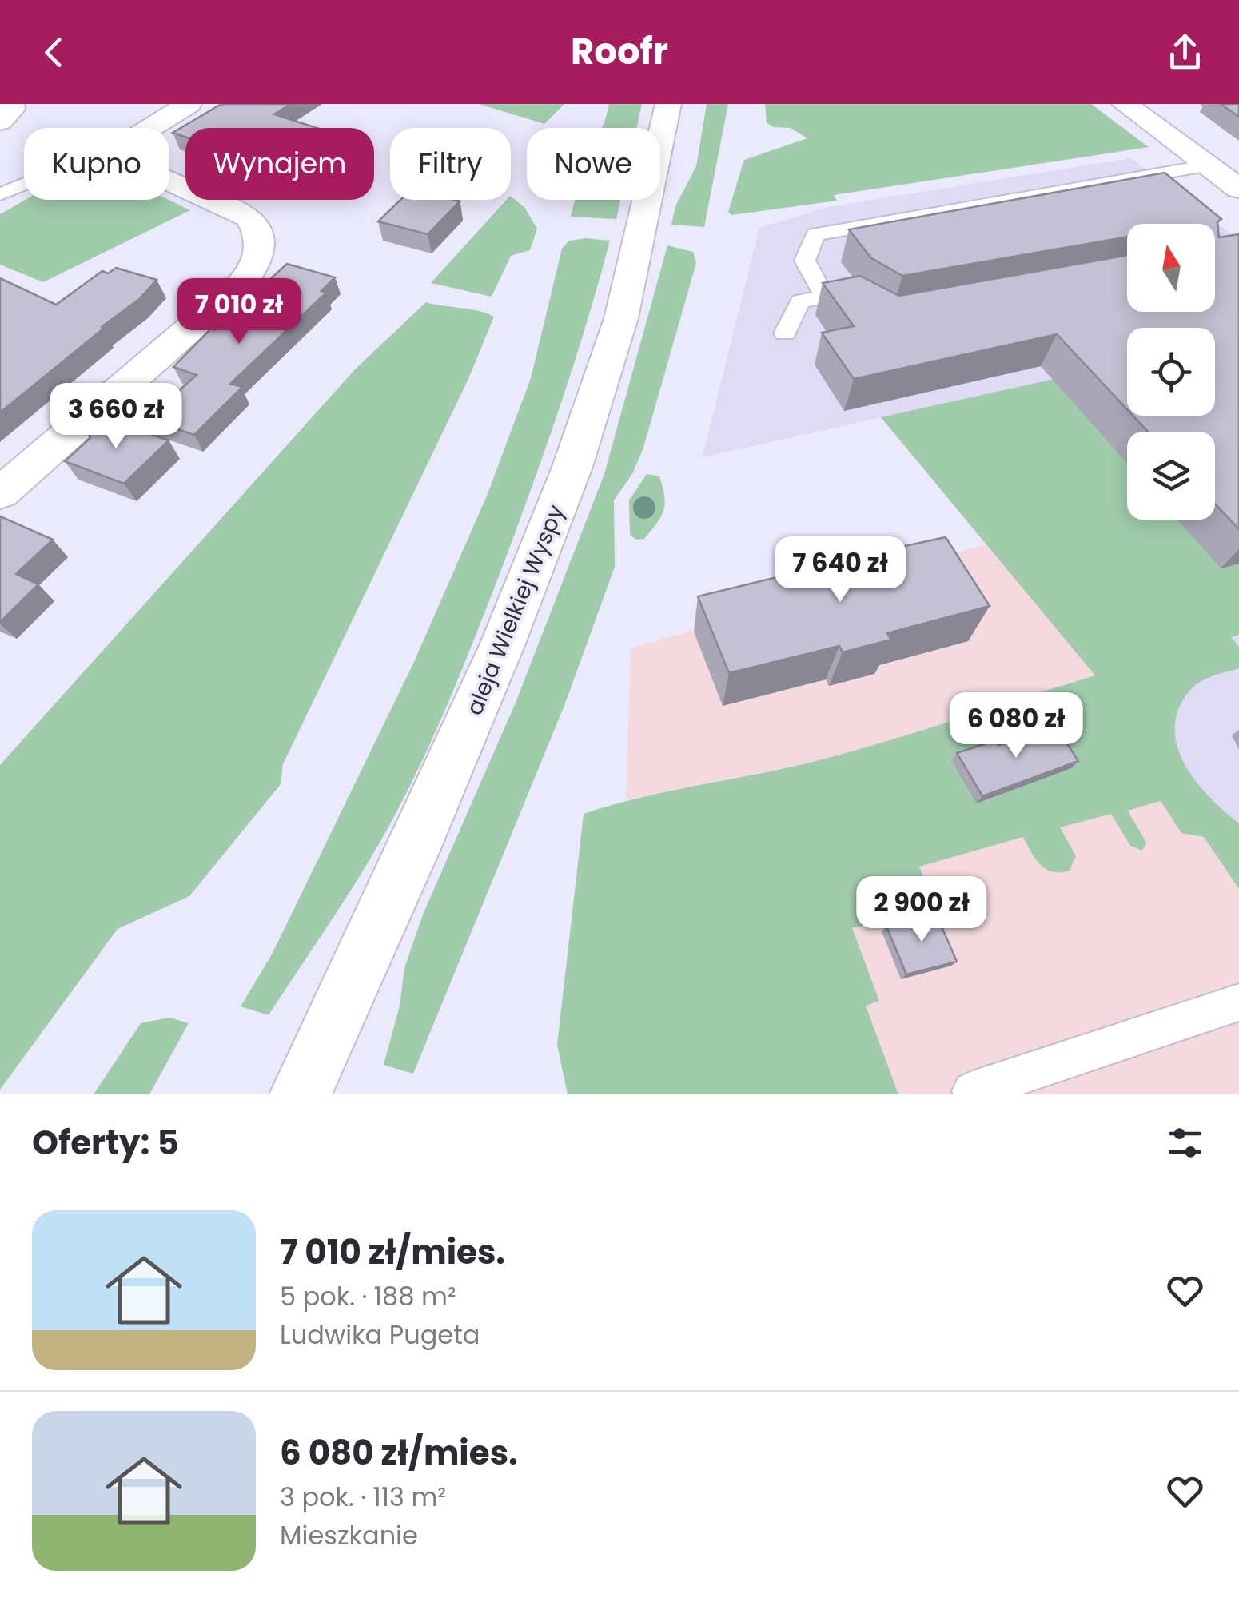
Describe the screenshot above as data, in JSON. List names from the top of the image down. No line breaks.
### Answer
{"streets":{"main road":["aleja Wielkiej Wyspy"]},"north":"top","page":{"header":"Roofr","chip":["Kupno","Wynajem","Filtry","Nowe"],"price":["7 010 zł","3 660 zł","7 640 zł","6 080 zł","2 900 zł"],"heading":"Oferty: 5","list":[{"name":"7 010 zł/mies.","note":"5 pok. · 188 m² · Ludwika Pugeta"},{"name":"6 080 zł/mies.","note":"3 pok. · 113 m² · Mieszkanie"}]}}
